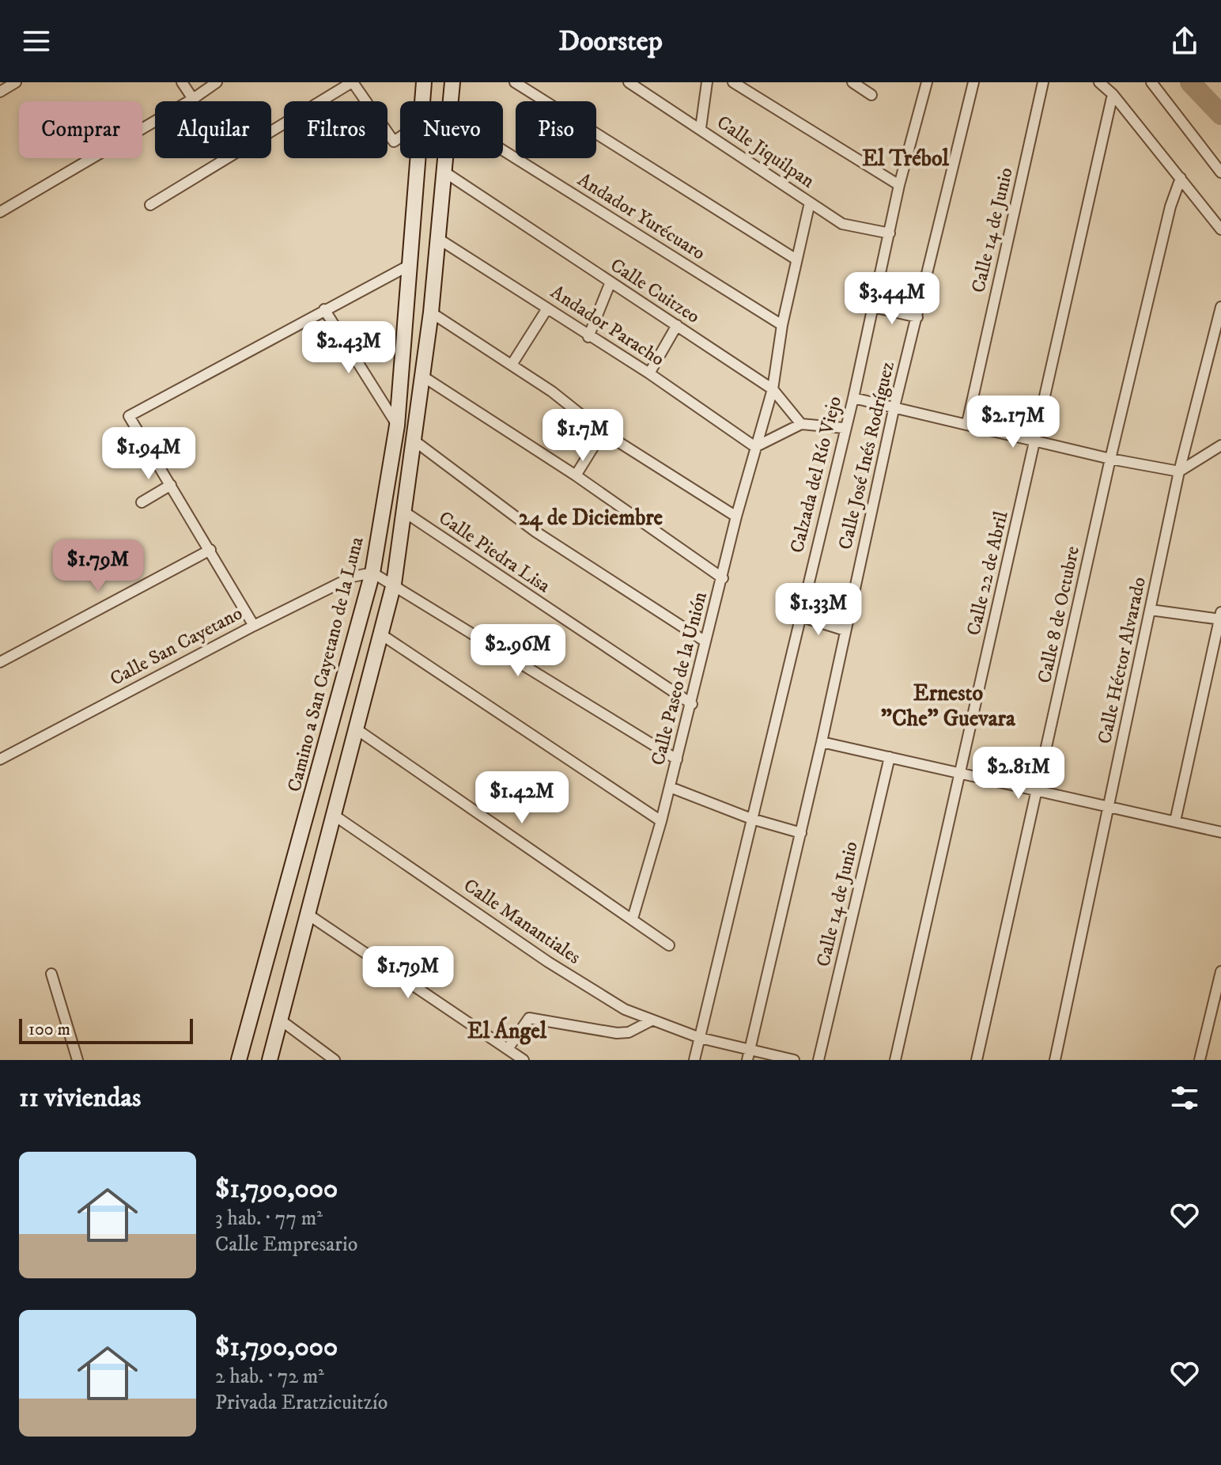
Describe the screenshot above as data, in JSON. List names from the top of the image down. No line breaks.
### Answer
{"streets":{"street":["Calle Jiquilpan","Andador Yurécuaro","Calle 14 de Junio","Calle Cuitzeo","Andador Paracho","Calle José Inés Rodríguez","Calzada del Río Viejo","Calle Piedra Lisa","Calle 22 de Abril","Calle 8 de Octubre","Calle San Cayetano","Calle Héctor Alvarado","Camino a San Cayetano de la Luna","Calle Paseo de la Unión","Calle Manantiales"]},"crossings":[["Calle Jiquilpan","Calzada del Río Viejo"],["Calle Jiquilpan","Calle Paseo de la Unión"],["Andador Yurécuaro","Calle Paseo de la Unión"],["Calle Cuitzeo","Calle Paseo de la Unión"],["Andador Paracho","Calle Paseo de la Unión"],["Calle José Inés Rodríguez","Calle Manantiales"],["Calzada del Río Viejo","Calle Manantiales"],["Calle Piedra Lisa","Calle Paseo de la Unión"],["Calle San Cayetano","Camino a San Cayetano de la Luna"]],"districts":["El Trébol","24 de Diciembre","Ernesto \"Che\" Guevara","El Ángel"],"scale_bar":"100 m","page":{"header":"Doorstep","chip":["Comprar","Alquilar","Filtros","Nuevo","Piso"],"price":["$3.44M","$2.43M","$2.17M","$1.7M","$1.94M","$1.79M","$1.33M","$2.96M","$2.81M","$1.42M","$1.79M"],"scale":"100 m","heading":"11 viviendas","list":[{"name":"$1,790,000","note":"3 hab. · 77 m² · Calle Empresario"},{"name":"$1,790,000","note":"2 hab. · 72 m² · Privada Eratzicuitzío"}]}}
